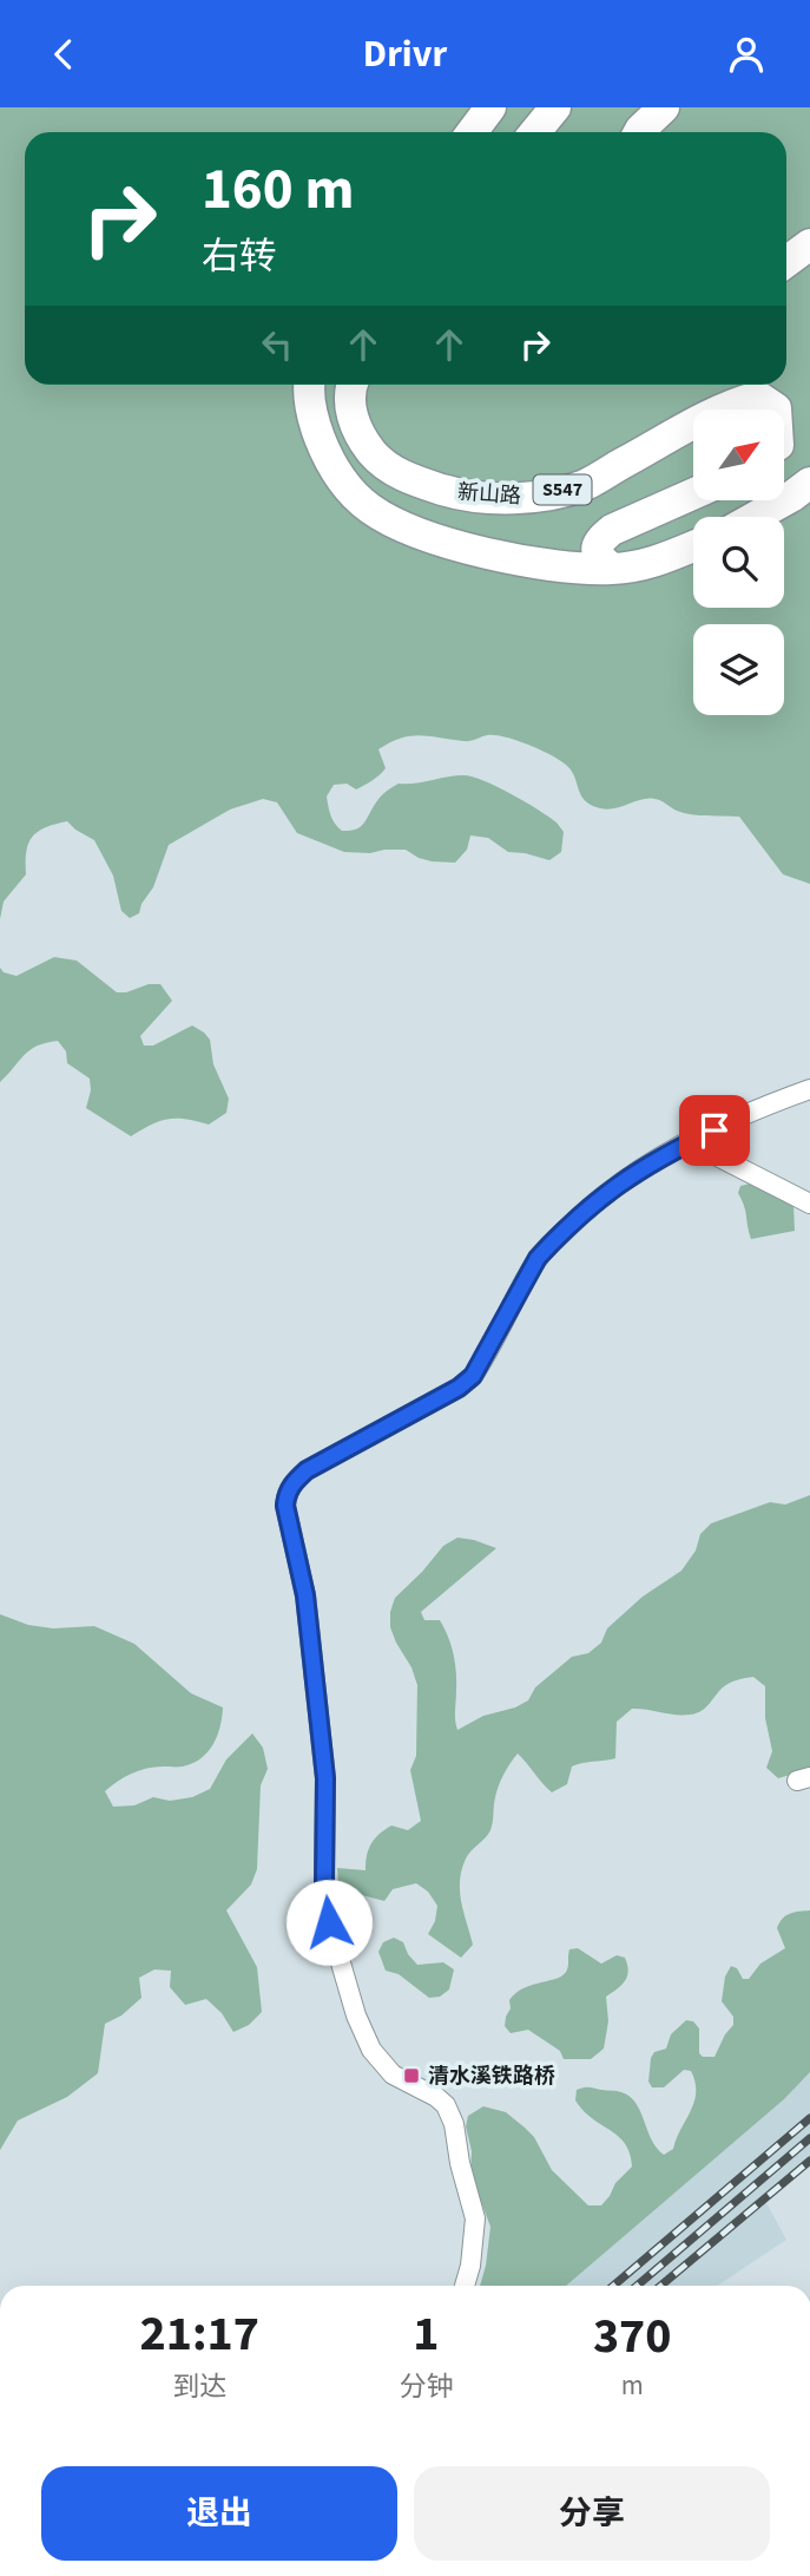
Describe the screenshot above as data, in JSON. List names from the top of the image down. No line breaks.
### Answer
{"streets":{"main road":["S547","新山路"]},"places":{"transit":["清水溪铁路桥"]},"north":"top right","page":{"header":"Drivr","turn":["160 m","右转"],"eta":["21:17","到达","1","分钟","370","m"],"buttons":["退出","分享"]}}
